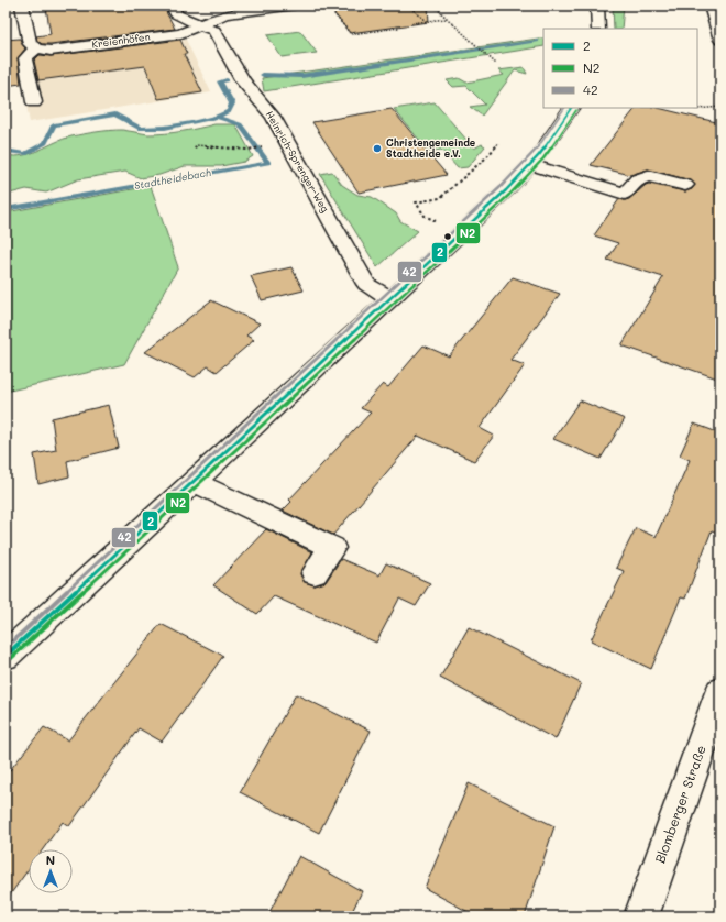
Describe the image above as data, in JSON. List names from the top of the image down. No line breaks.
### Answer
{"streets":{"street":["Kreienhöfen","Heinrich-Sprenger-Weg","Blomberger Straße"]},"crossings":[["Kreienhöfen","Heinrich-Sprenger-Weg"]],"water":["Stadtheidebach"],"places":["Christengemeinde Stadtheide e.V."],"lines":["transit line 2","transit line 42","transit line N2"],"legend":["2","N2","42"],"north":"top"}
